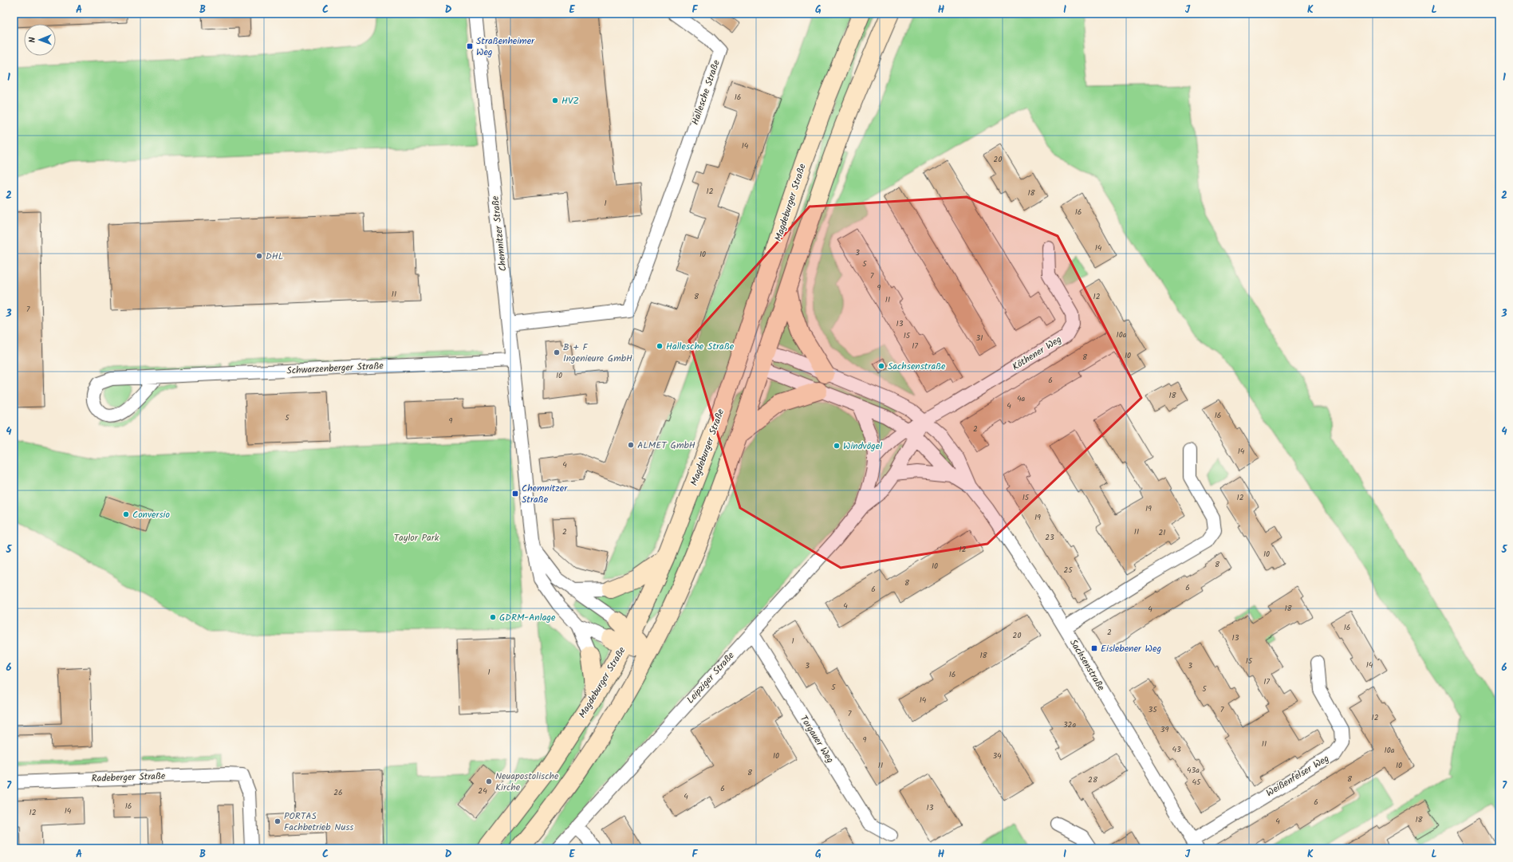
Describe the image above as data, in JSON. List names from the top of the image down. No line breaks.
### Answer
{"streets":{"main road":["Magdeburger Straße"],"street":["Hallesche Straße","Chemnitzer Straße","Köthener Weg","Schwarzenberger Straße","Sachsenstraße","Leipziger Straße","Torgauer Weg","Weißenfelser Weg","Radeberger Straße"]},"crossings":[["Hallesche Straße","Chemnitzer Straße"],["Magdeburger Straße","Chemnitzer Straße"],["Chemnitzer Straße","Schwarzenberger Straße"],["Köthener Weg","Sachsenstraße"],["Köthener Weg","Leipziger Straße"],["Sachsenstraße","Leipziger Straße"],["Sachsenstraße","Weißenfelser Weg"],["Leipziger Straße","Torgauer Weg"]],"parks":["Taylor Park"],"places":{"transit":["Straßenheimer Weg","Chemnitzer Straße","Eislebener Weg"],"other":["HVZ","DHL","Hallesche Straße","B + F Ingenieure GmbH","Sachsenstraße","ALMET GmbH","Windvögel","Conversio","GDRM-Anlage","Neuapostolische Kirche","PORTAS Fachbetrieb Nuss"]},"house_numbers":["16","14","20","12","18","1","16","14","3","10","5","7","9","11","8","12","11","7","13","10a","15","31","17","10","8","10","6","18","4a","4","16","5","9","2","14","4","15","12","19","19","2","11","21","23","12","10","8","10","25","8","6","6","4","18","4","16","2","20","13","1","18","15","14","3","3","1","16","17","5","5","14","35","7","7","12","32a","39","9","11","43","10a","10","34","11","10","43a","8","8","28","45","6","24","26","4","6","16","13","14","12","18","4"],"north":"left","grid":{"columns":["A","B","C","D","E","F","G","H","I","J","K","L"],"rows":["1","2","3","4","5","6","7"]}}
